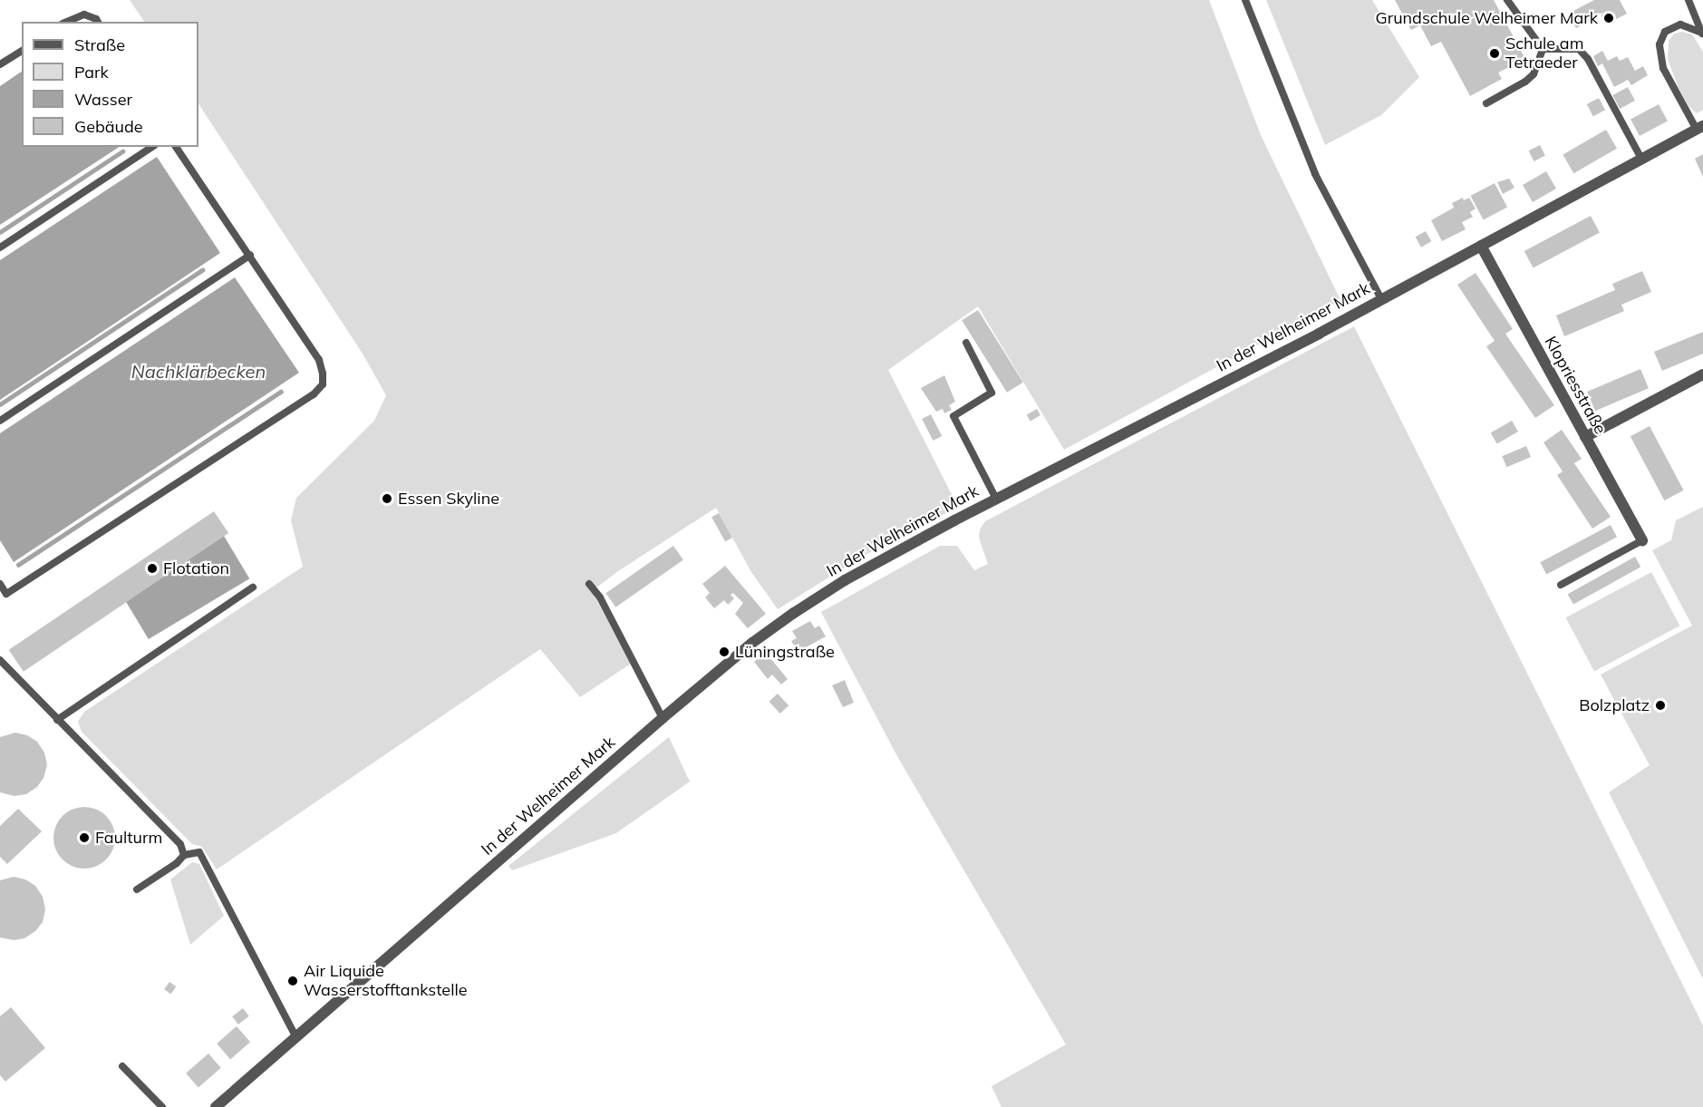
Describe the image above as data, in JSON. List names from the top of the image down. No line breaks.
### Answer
{"streets":{"street":["In der Welheimer Mark","Klopriesstraße"]},"crossings":[["In der Welheimer Mark","Klopriesstraße"]],"water":["Nachklärbecken"],"places":["Grundschule Welheimer Mark","Schule am Tetraeder","Essen Skyline","Flotation","Lüningstraße","Bolzplatz","Faulturm","Air Liquide Wasserstofftankstelle"],"legend":["Straße","Park","Wasser","Gebäude"]}
